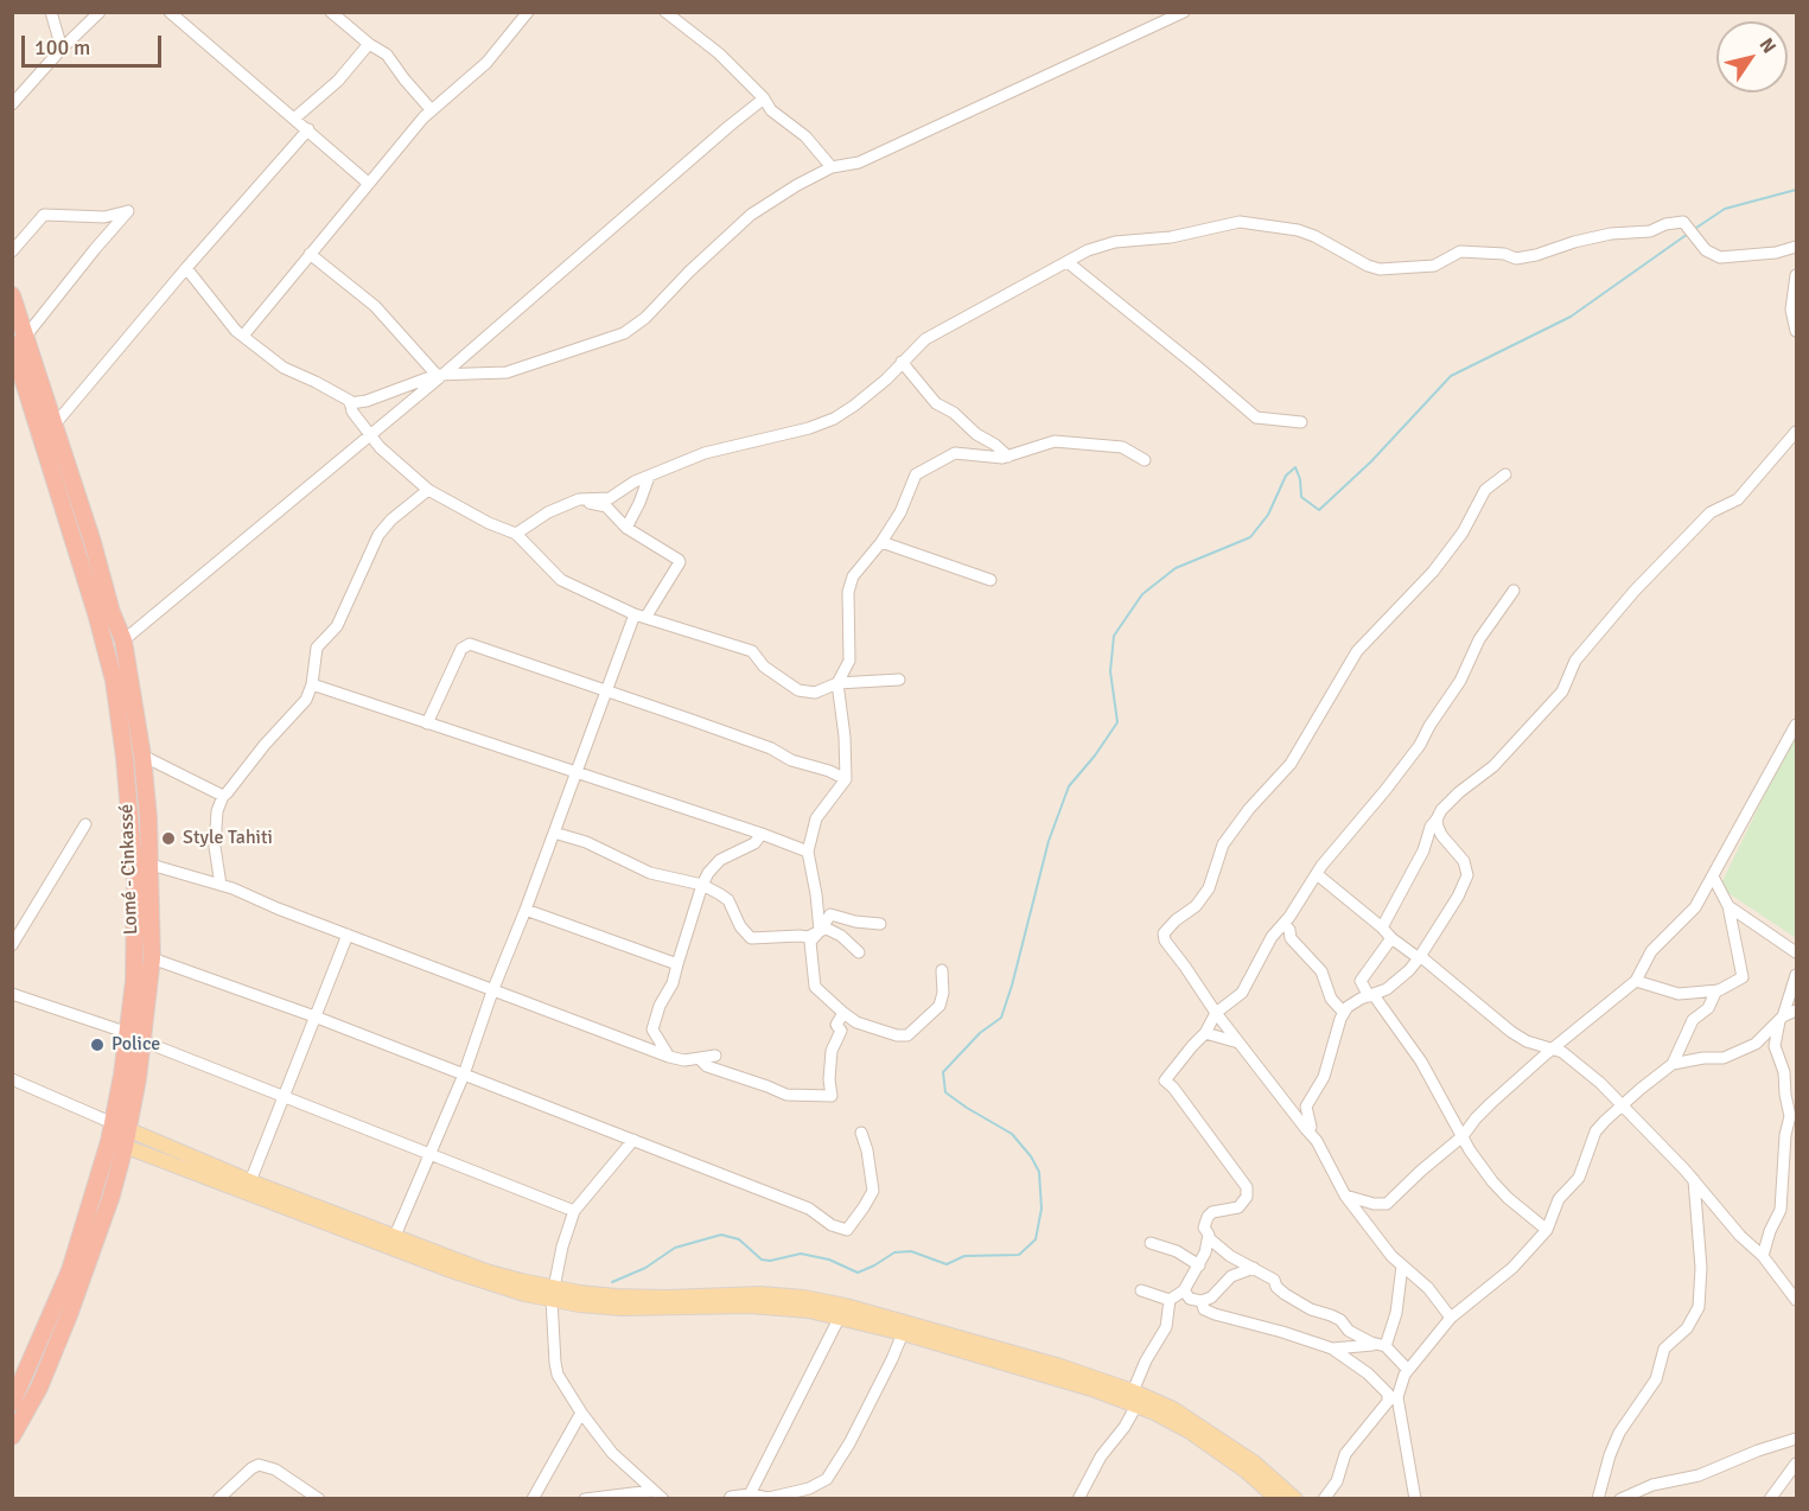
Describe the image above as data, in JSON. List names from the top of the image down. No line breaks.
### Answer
{"streets":{"highway":["Lomé - Cinkassé"]},"places":["Style Tahiti","Police"],"scale_bar":"100 m","north":"top right"}
